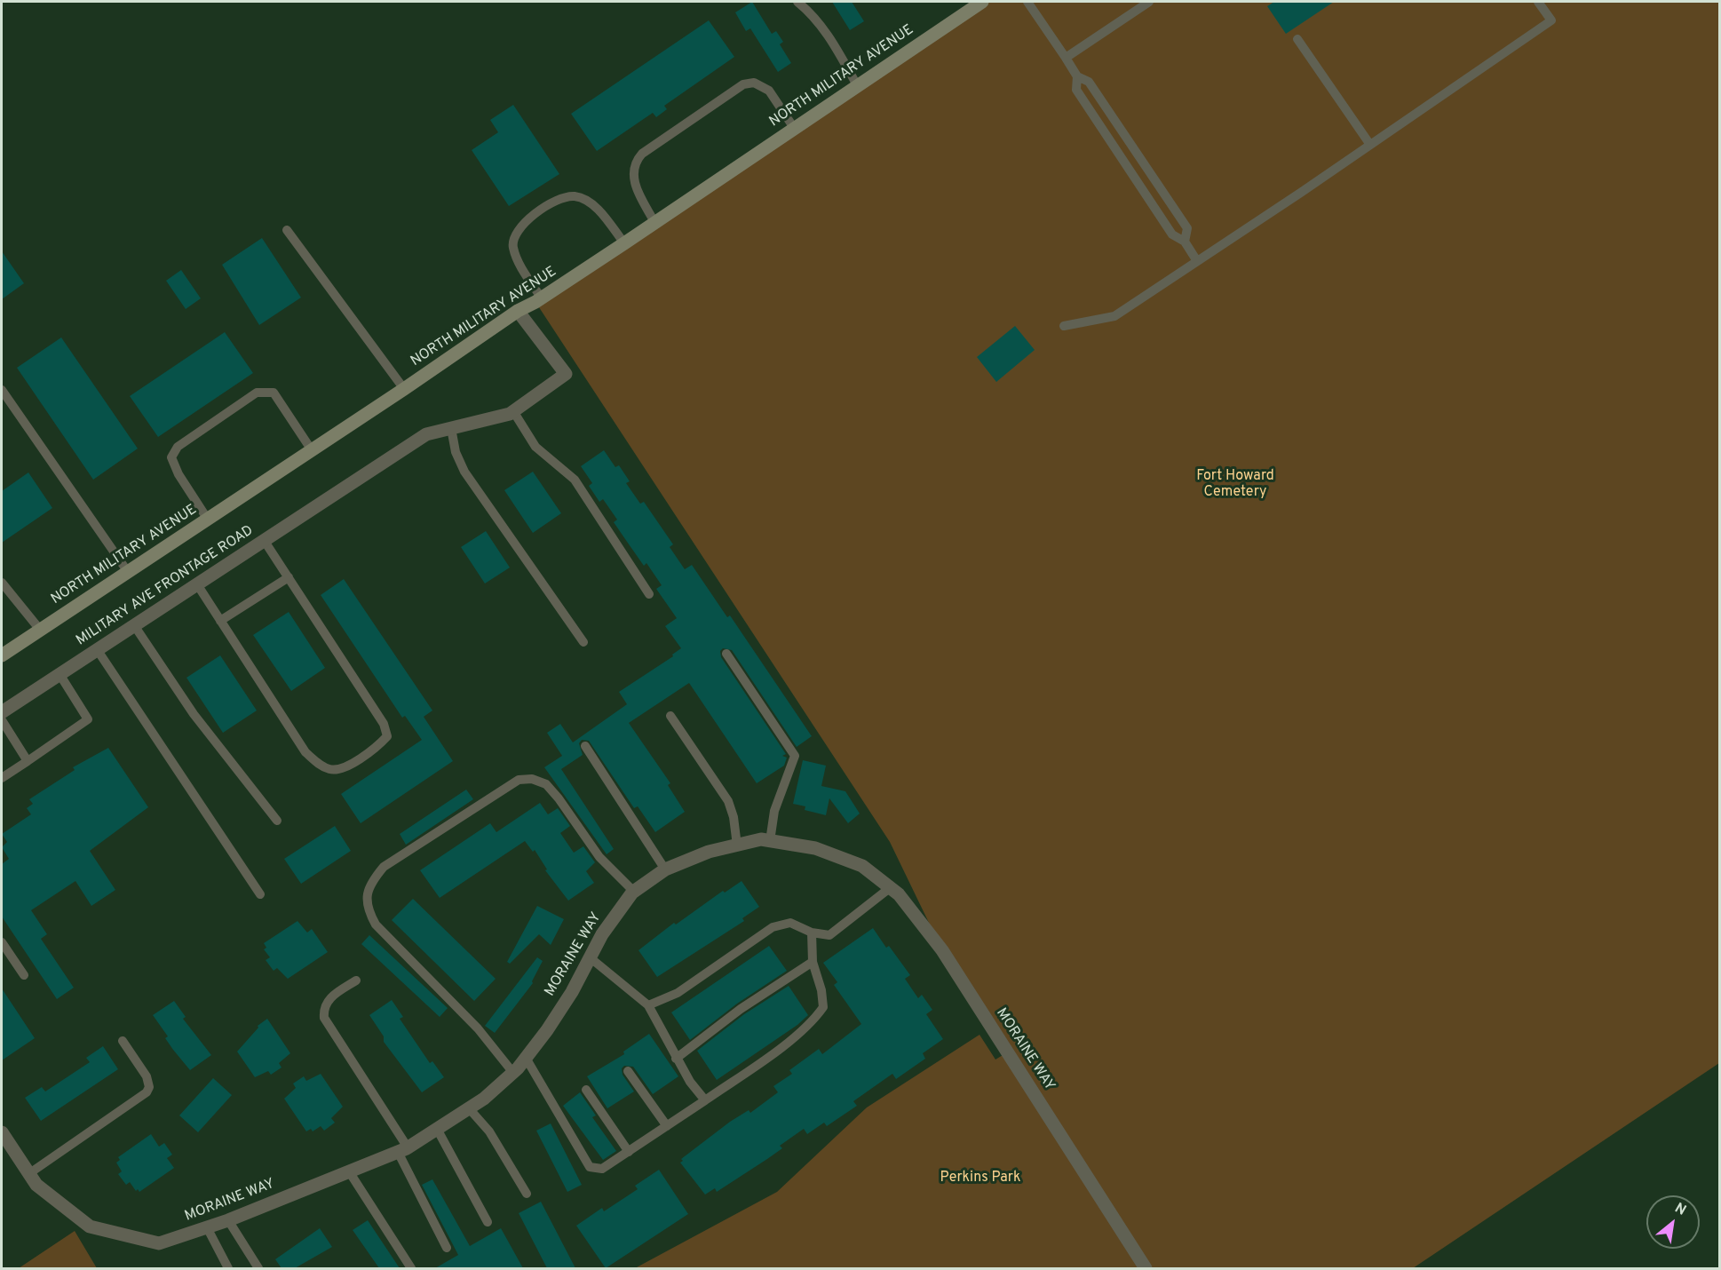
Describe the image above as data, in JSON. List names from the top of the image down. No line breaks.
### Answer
{"streets":{"main road":["NORTH MILITARY AVENUE"],"street":["MILITARY AVE FRONTAGE ROAD","MORAINE WAY"]},"parks":["Fort Howard Cemetery","Perkins Park"],"north":"top right"}
